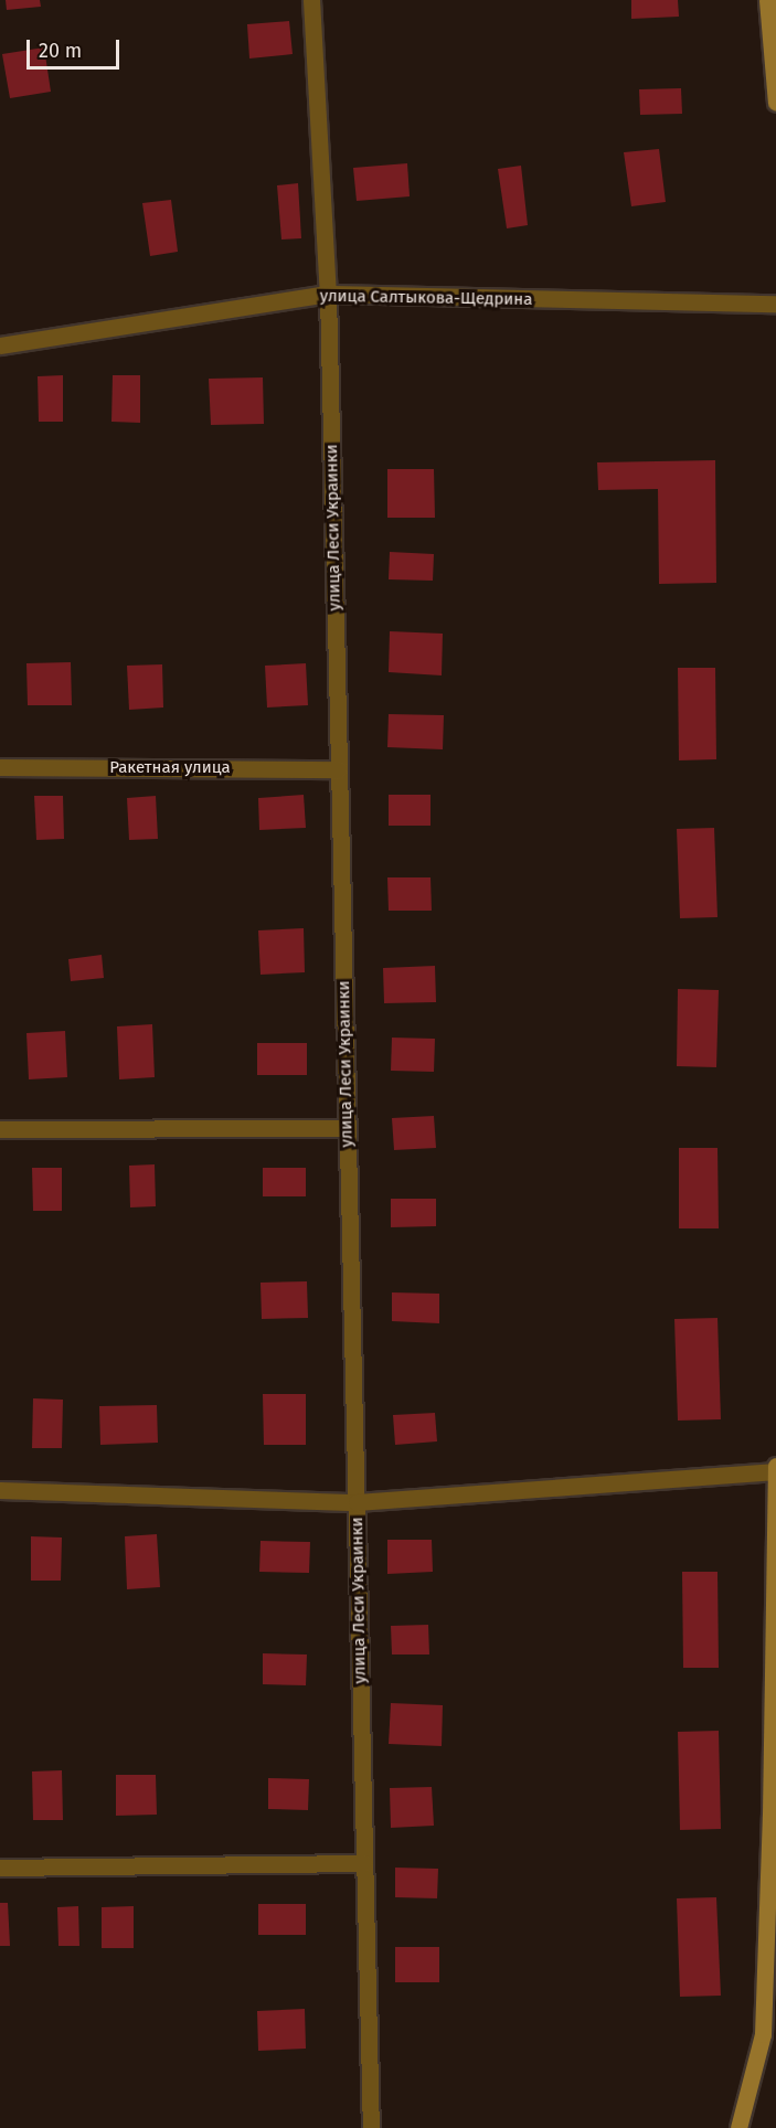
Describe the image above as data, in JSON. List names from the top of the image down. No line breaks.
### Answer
{"streets":{"street":["улица Салтыкова-Щедрина","улица Леси Украинки","Ракетная улица"]},"crossings":[["улица Салтыкова-Щедрина","улица Леси Украинки"],["улица Леси Украинки","Ракетная улица"]],"scale_bar":"20 m"}
